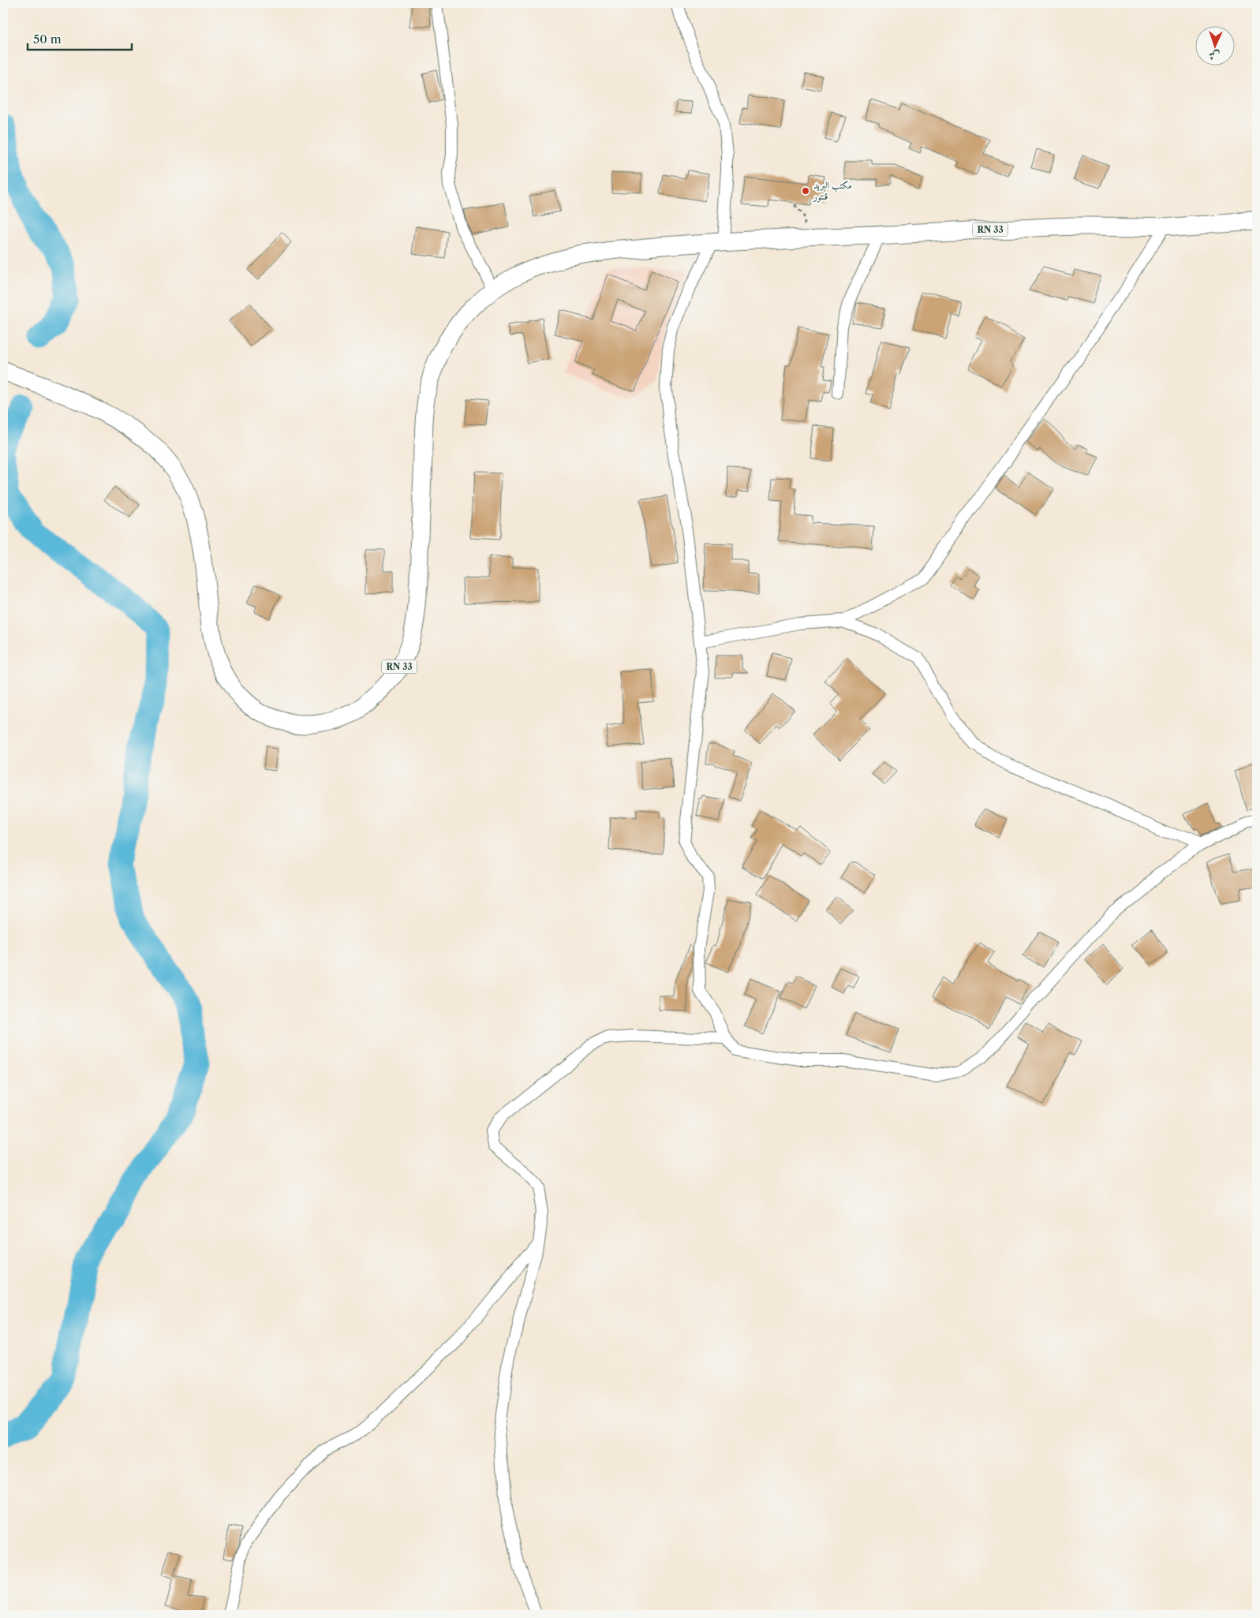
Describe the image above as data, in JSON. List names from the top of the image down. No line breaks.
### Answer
{"streets":{"main road":["RN 33"]},"places":["مكتب البريد قنتور"],"scale_bar":"50 m","north":"bottom"}
